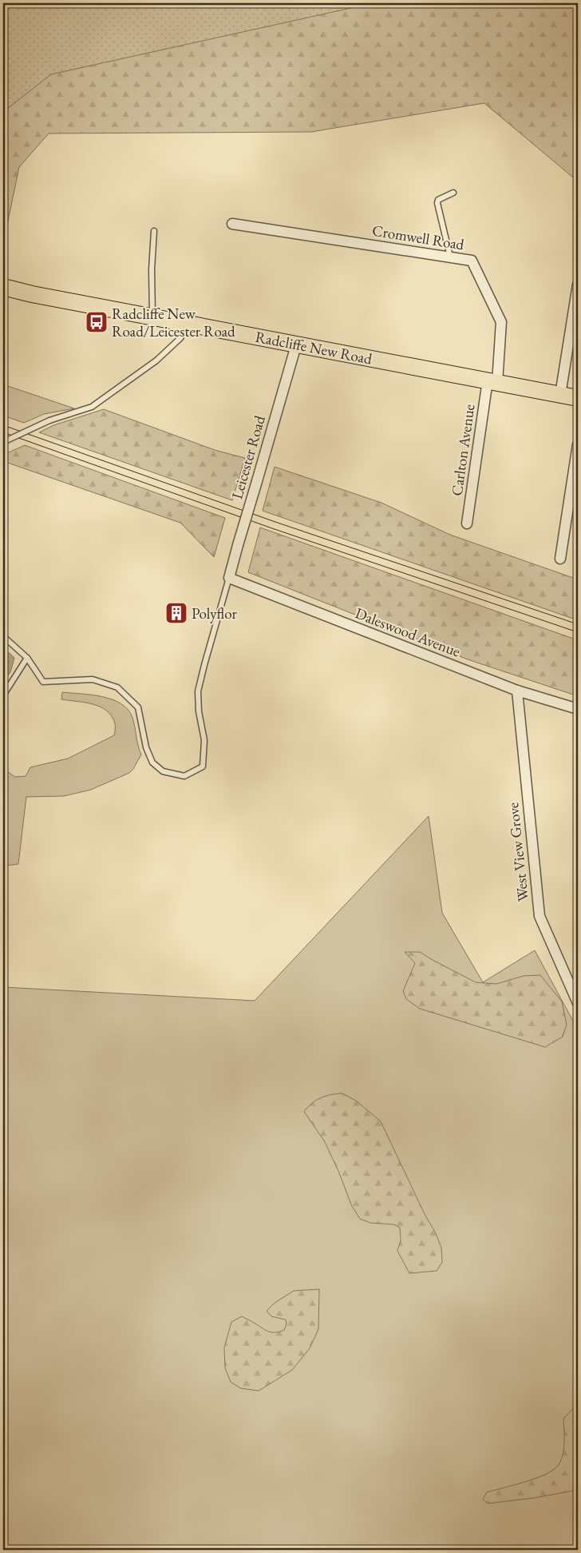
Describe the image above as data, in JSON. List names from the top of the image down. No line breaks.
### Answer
{"streets":{"main road":["Radcliffe New Road"],"street":["Cromwell Road","Carlton Avenue","Leicester Road","Daleswood Avenue","West View Grove"]},"crossings":[["Cromwell Road","Radcliffe New Road"],["Cromwell Road","Carlton Avenue"],["Radcliffe New Road","Carlton Avenue"],["Radcliffe New Road","Leicester Road"],["Leicester Road","Daleswood Avenue"],["Daleswood Avenue","West View Grove"]],"places":{"bus stop":["Radcliffe New Road/Leicester Road"],"building":["Polyflor"]}}
